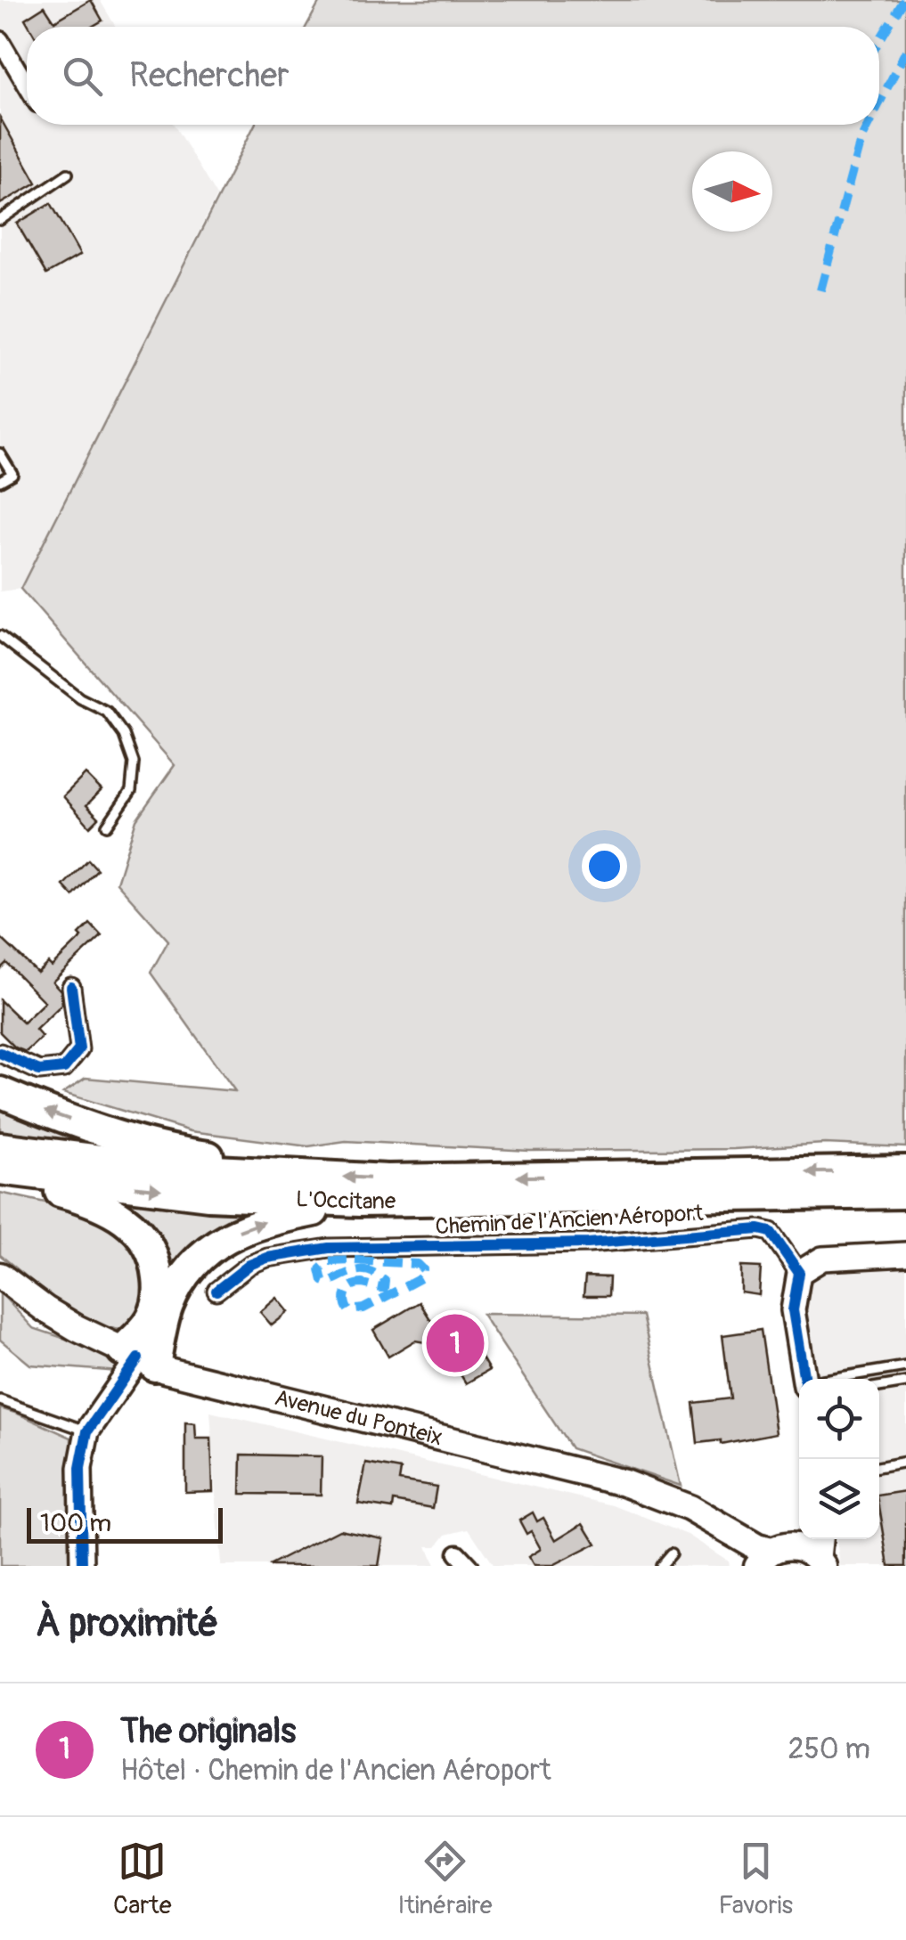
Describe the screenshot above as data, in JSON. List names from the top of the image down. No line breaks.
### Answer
{"streets":{"highway":["L'Occitane"],"main road":["Avenue du Ponteix"],"street":["Chemin de l'Ancien Aéroport"]},"scale_bar":"100 m","north":"right","page":{"search":"Rechercher","pins":"1","scale":"100 m","heading":"À proximité","list":[{"mark":"1","name":"The originals","note":"Hôtel · Chemin de l'Ancien Aéroport","value":"250 m"}],"nav":["Carte","Itinéraire","Favoris"]}}
